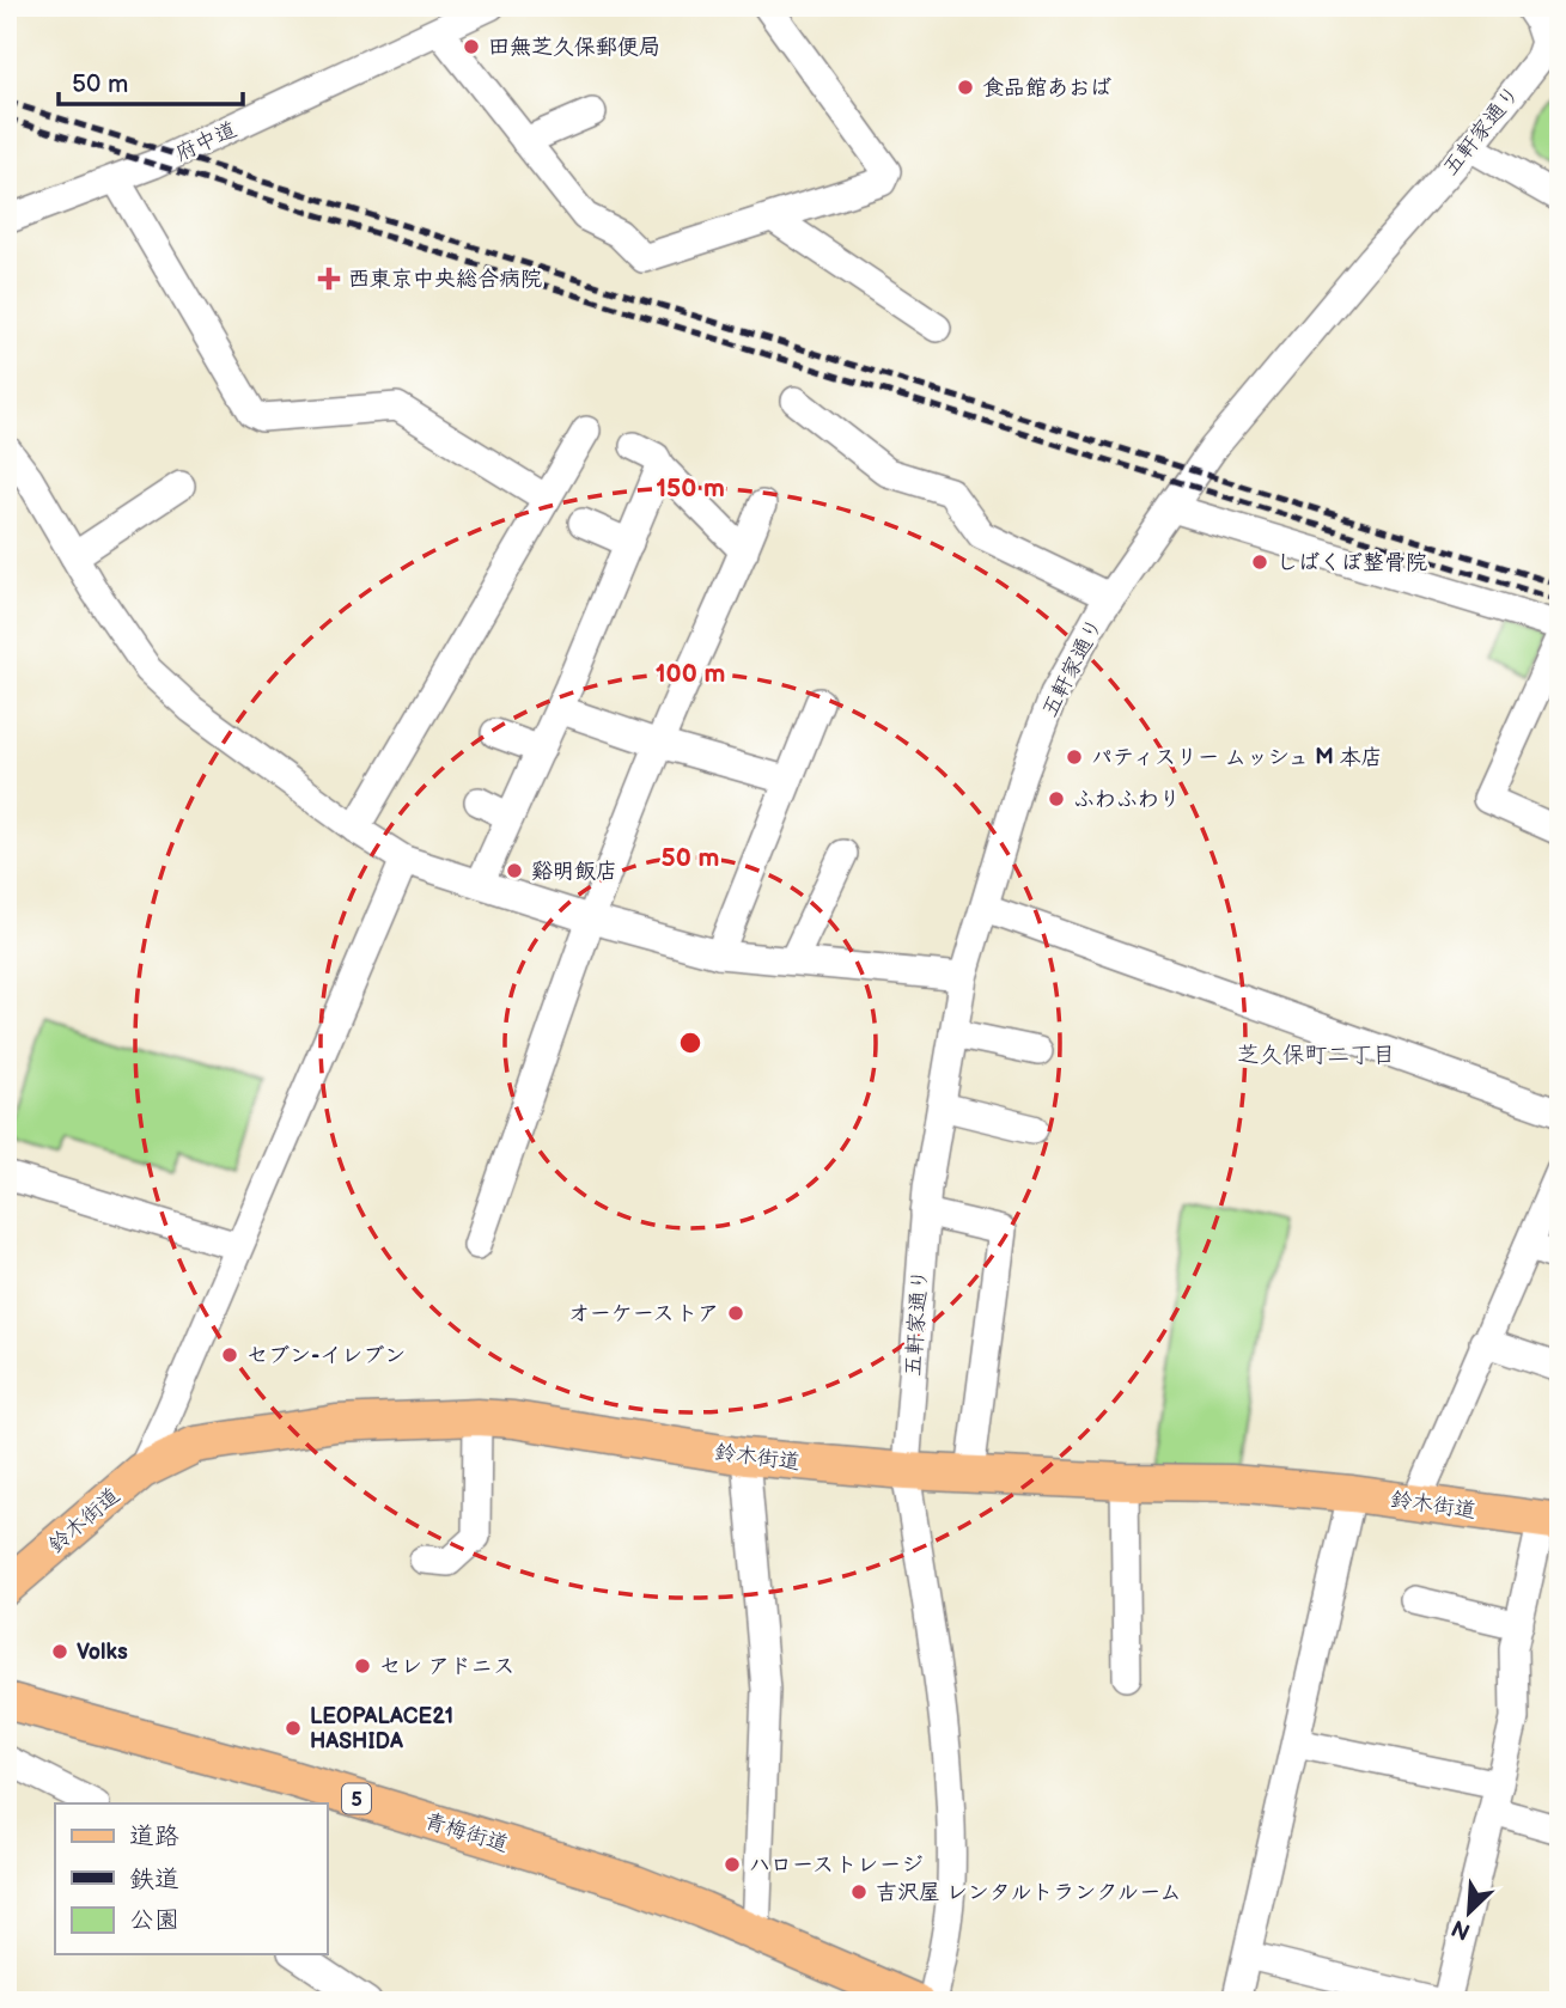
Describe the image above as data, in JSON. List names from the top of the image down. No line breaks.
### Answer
{"streets":{"main road":["鈴木街道","5","青梅街道"],"street":["五軒家通り","府中道"]},"crossings":[["五軒家通り","鈴木街道"]],"districts":["芝久保町二丁目"],"places":{"other":["田無芝久保郵便局","食品館あおば","しばくぼ整骨院","パティスリー ムッシュ M 本店","ふわふわり","谿明飯店","オーケーストア","セブン-イレブン","Volks","セレ アドニス","LEOPALACE21 HASHIDA","ハローストレージ","吉沢屋 レンタルトランクルーム"],"health":["西東京中央総合病院"]},"legend":["道路","鉄道","公園"],"scale_bar":"50 m","north":"bottom left","rings":["150 m","100 m","50 m"]}
